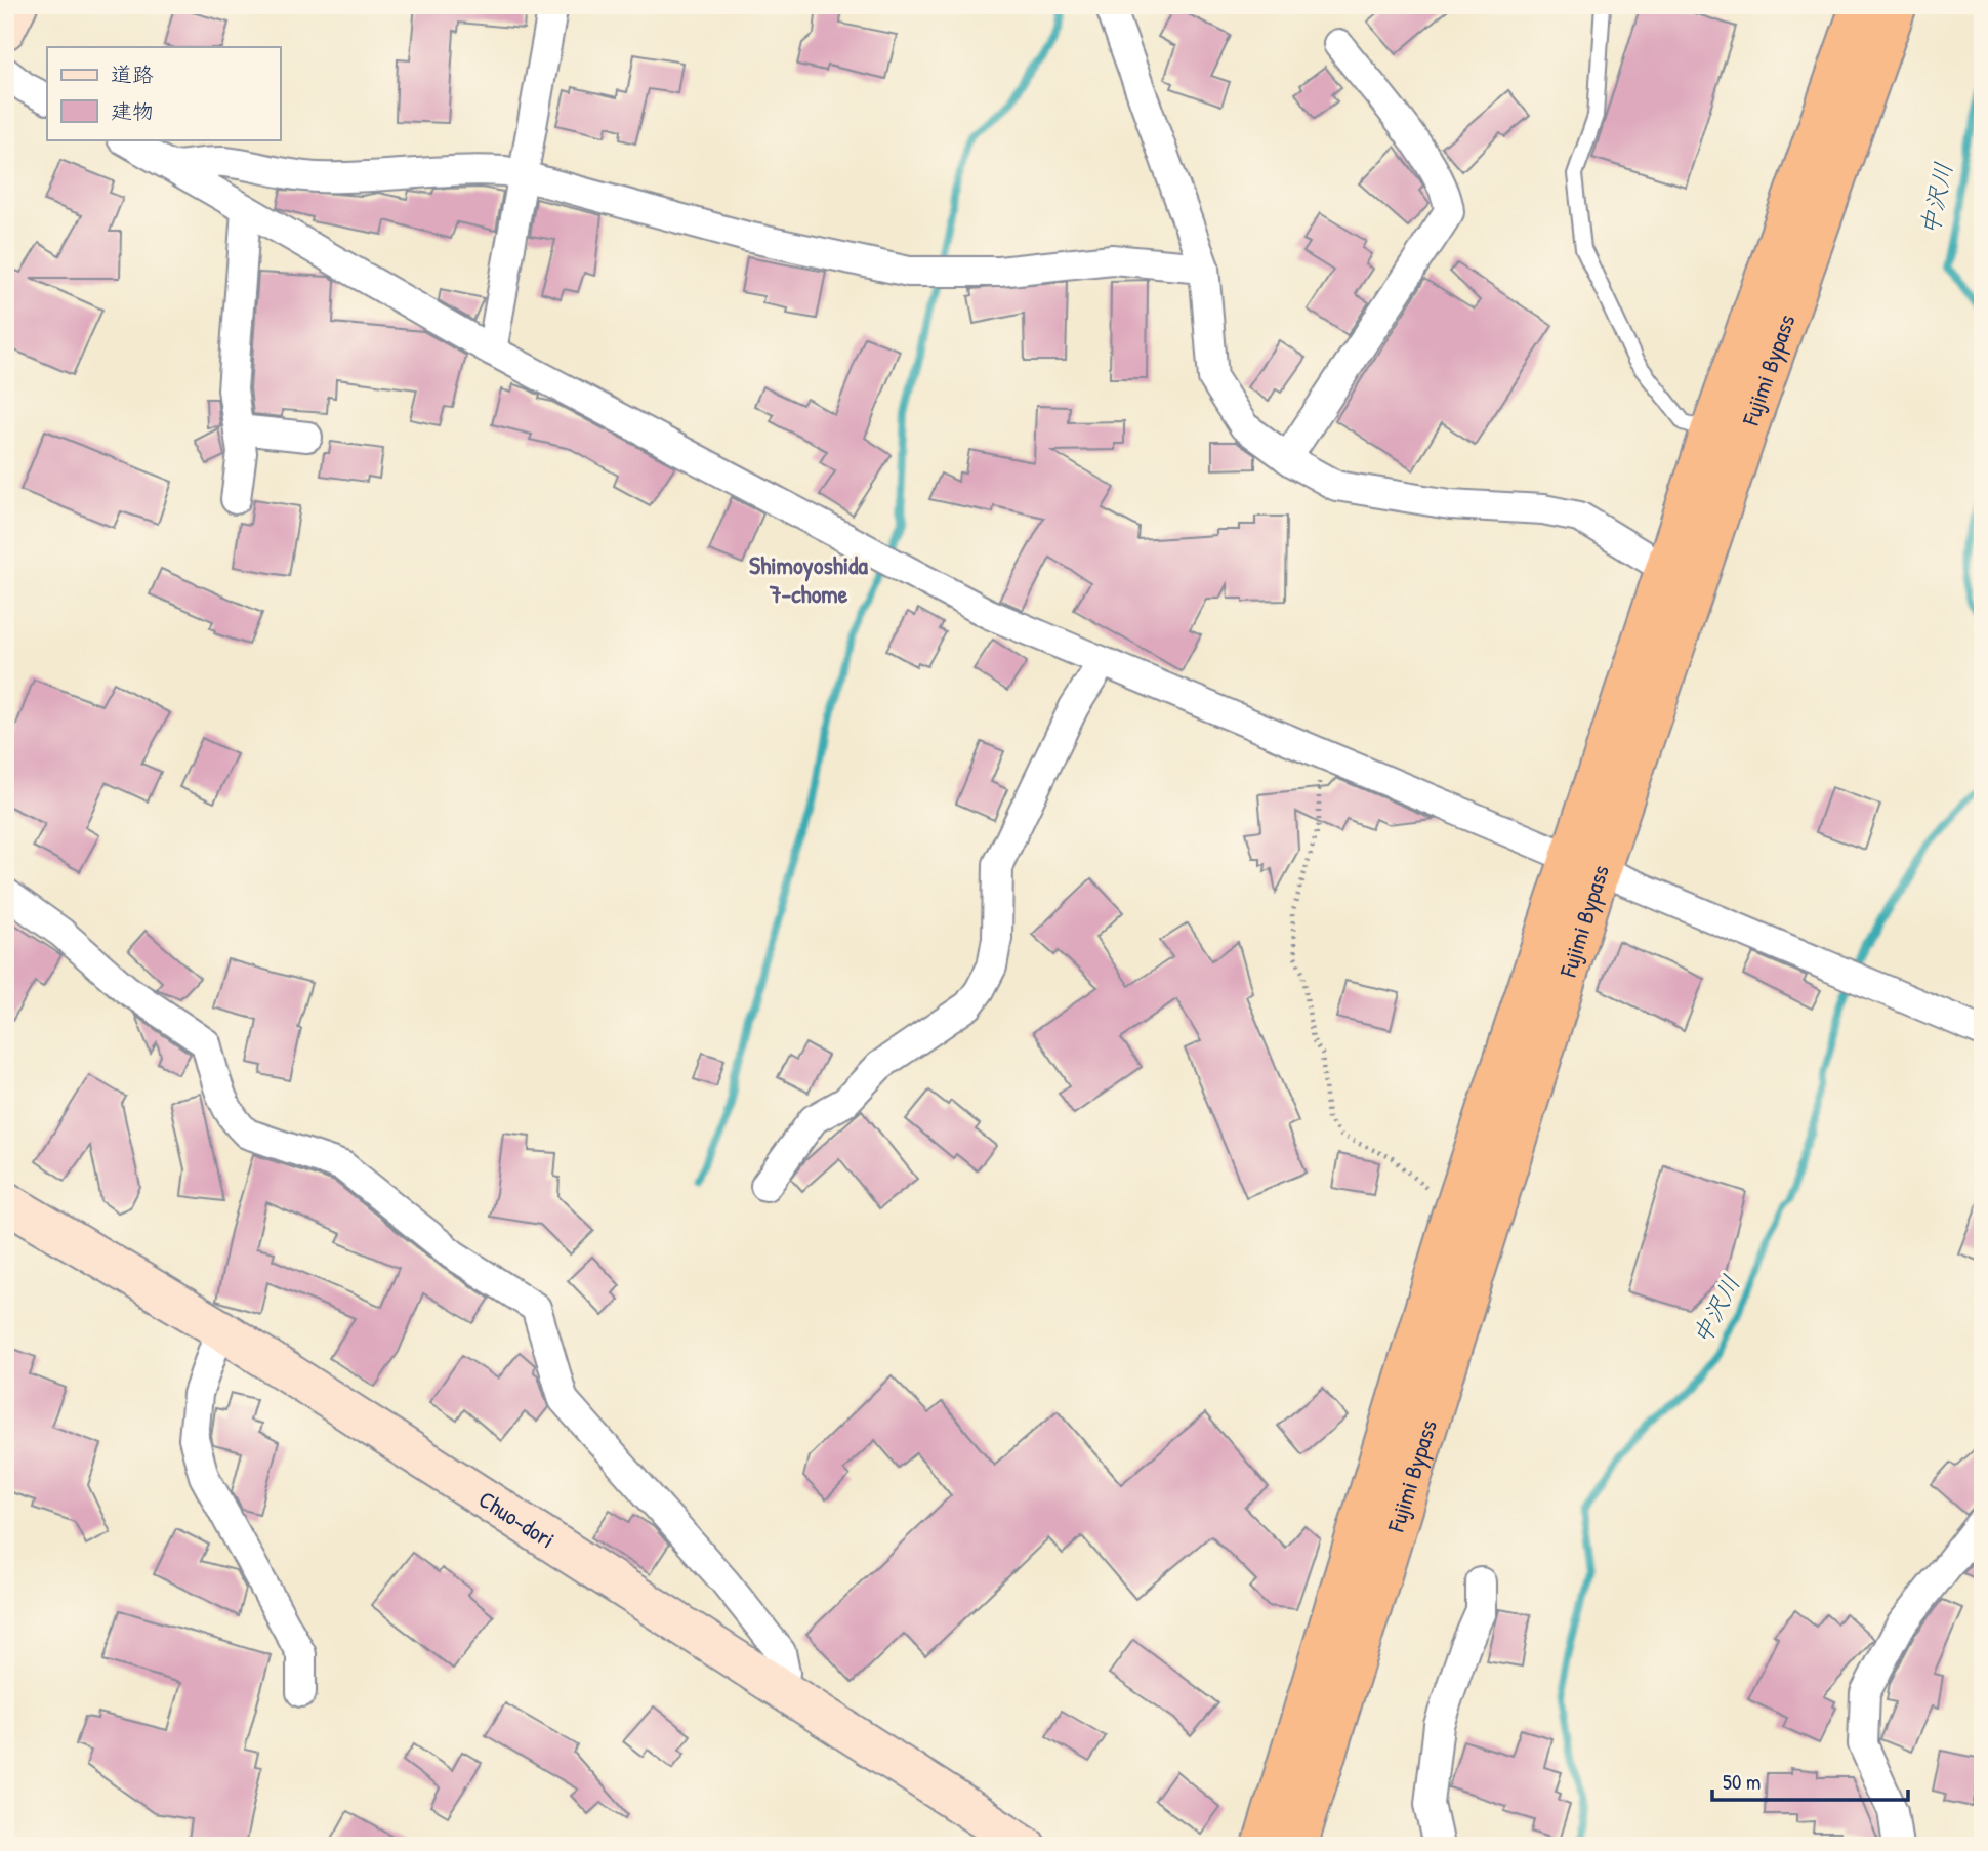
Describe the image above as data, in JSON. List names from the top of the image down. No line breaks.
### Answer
{"streets":{"highway":["Fujimi Bypass"],"street":["Chuo-dori"]},"districts":["Shimoyoshida 7-chome"],"water":["中沢川"],"legend":["道路","建物"],"scale_bar":"50 m"}
